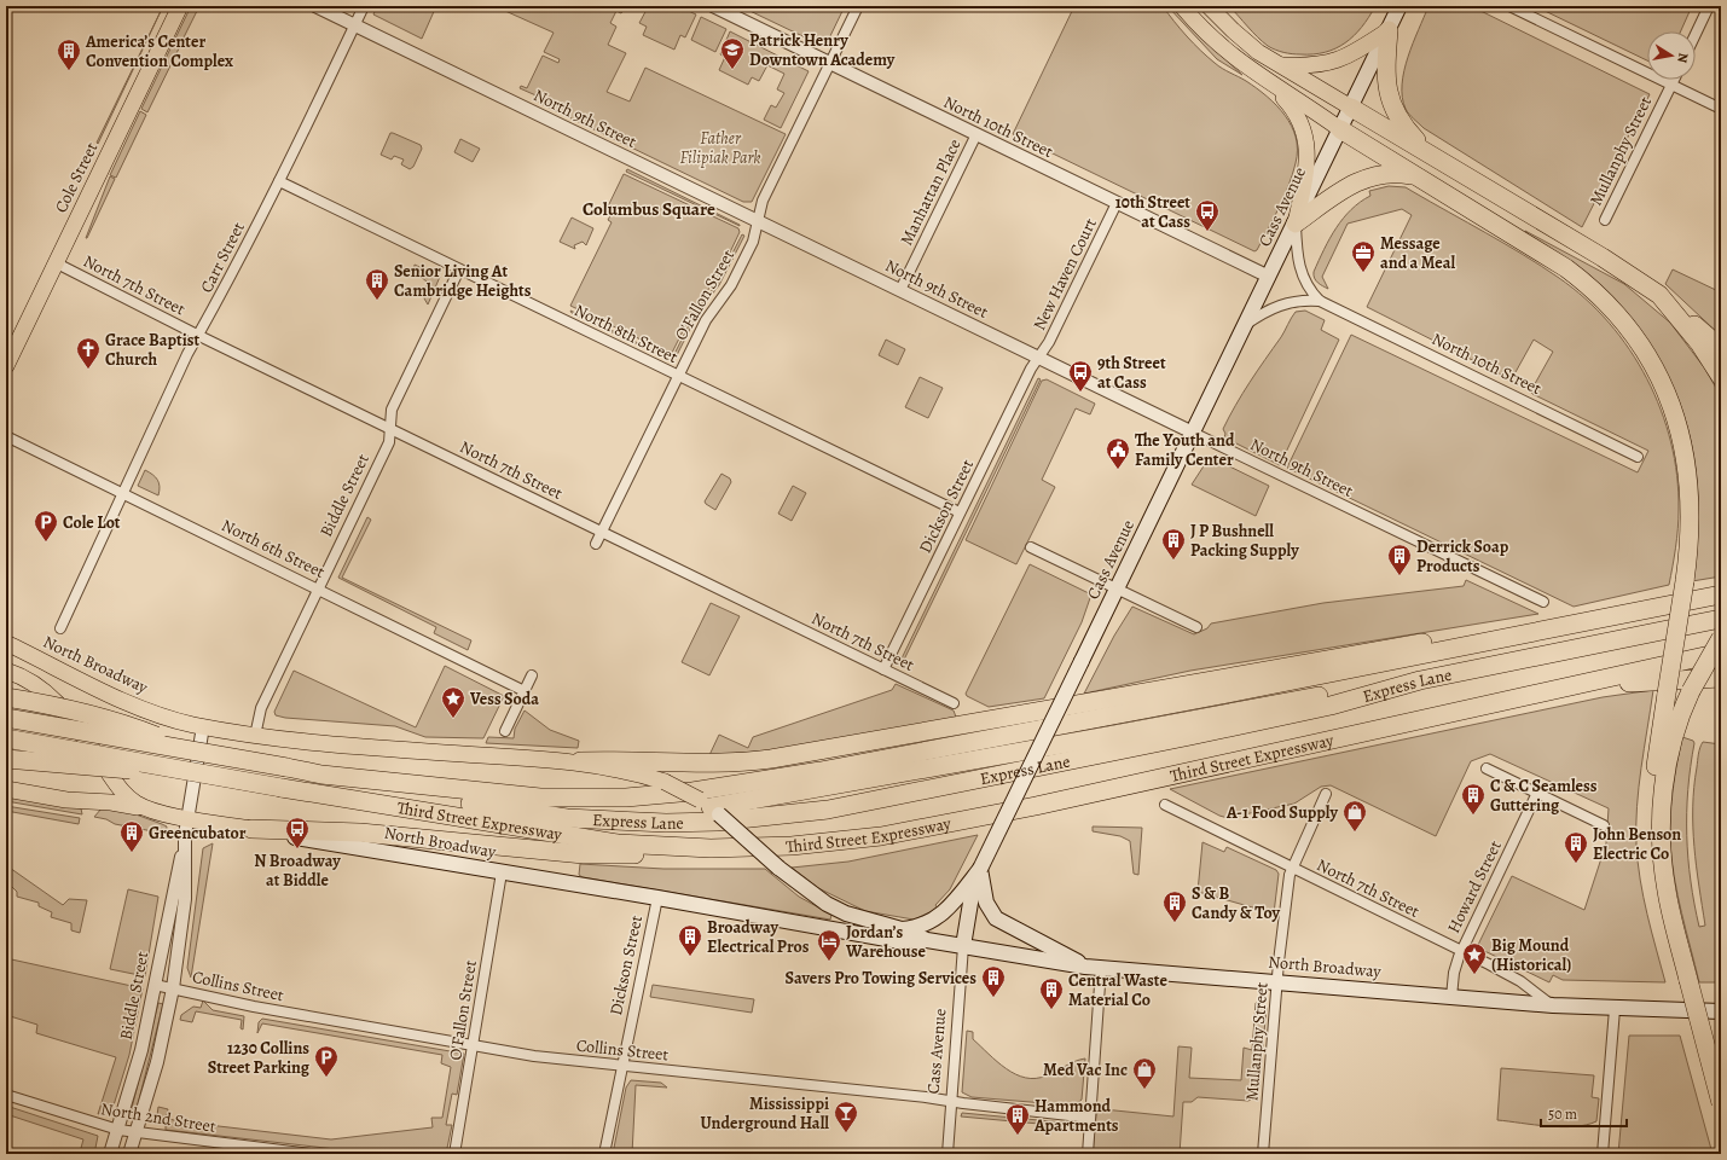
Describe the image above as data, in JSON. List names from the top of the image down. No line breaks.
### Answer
{"streets":{"highway":["Express Lane","Third Street Expressway"],"main road":["Cole Street","Cass Avenue","North Broadway"],"street":["North 9th Street","North 10th Street","Mullanphy Street","Manhattan Place","Carr Street","New Haven Court","North 7th Street","O'Fallon Street","North 8th Street","Biddle Street","Dickson Street","North 6th Street","Howard Street","Collins Street","North 2nd Street"]},"crossings":[["North 9th Street","Manhattan Place"],["North 9th Street","Cass Avenue"],["North 9th Street","Carr Street"],["North 9th Street","New Haven Court"],["North 9th Street","O'Fallon Street"],["North 9th Street","Dickson Street"],["North 10th Street","Manhattan Place"],["North 10th Street","Cass Avenue"],["North 10th Street","New Haven Court"],["North 10th Street","O'Fallon Street"],["Mullanphy Street","North 7th Street"],["Mullanphy Street","North Broadway"],["Cole Street","North 7th Street"],["Cass Avenue","North Broadway"],["Cass Avenue","Collins Street"],["Carr Street","North 7th Street"],["Carr Street","North 8th Street"],["Carr Street","North 6th Street"],["New Haven Court","Dickson Street"],["North 7th Street","O'Fallon Street"],["North 7th Street","Biddle Street"],["North 7th Street","Dickson Street"],["North 7th Street","North Broadway"],["North 7th Street","Howard Street"],["O'Fallon Street","North 8th Street"],["O'Fallon Street","North Broadway"],["O'Fallon Street","Collins Street"],["North 8th Street","Biddle Street"],["North 8th Street","Dickson Street"],["Biddle Street","North 6th Street"],["Biddle Street","North Broadway"],["Biddle Street","Collins Street"],["Biddle Street","North 2nd Street"],["Dickson Street","North Broadway"],["Dickson Street","Collins Street"],["North Broadway","Howard Street"],["Express Lane","Third Street Expressway"]],"districts":["Columbus Square"],"parks":["Father Filipiak Park"],"places":{"school or university":["Patrick Henry Downtown Academy"],"building":["America’s Center Convention Complex","Senior Living At Cambridge Heights","J P Bushnell Packing Supply","Derrick Soap Products","C & C Seamless Guttering","Greencubator","John Benson Electric Co","S & B Candy & Toy","Broadway Electrical Pros","Savers Pro Towing Services","Central Waste Material Co","Hammond Apartments"],"bus stop":["10th Street at Cass","9th Street at Cass","N Broadway at Biddle"],"office":["Message and a Meal"],"church":["Grace Baptist Church"],"public building":["The Youth and Family Center"],"parking":["Cole Lot","1230 Collins Street Parking"],"place":["Vess Soda","Big Mound (Historical)"],"shop":["A-1 Food Supply","Med Vac Inc"],"hotel":["Jordan’s Warehouse"],"bar":["Mississippi Underground Hall"]},"scale_bar":"50 m","north":"right"}
